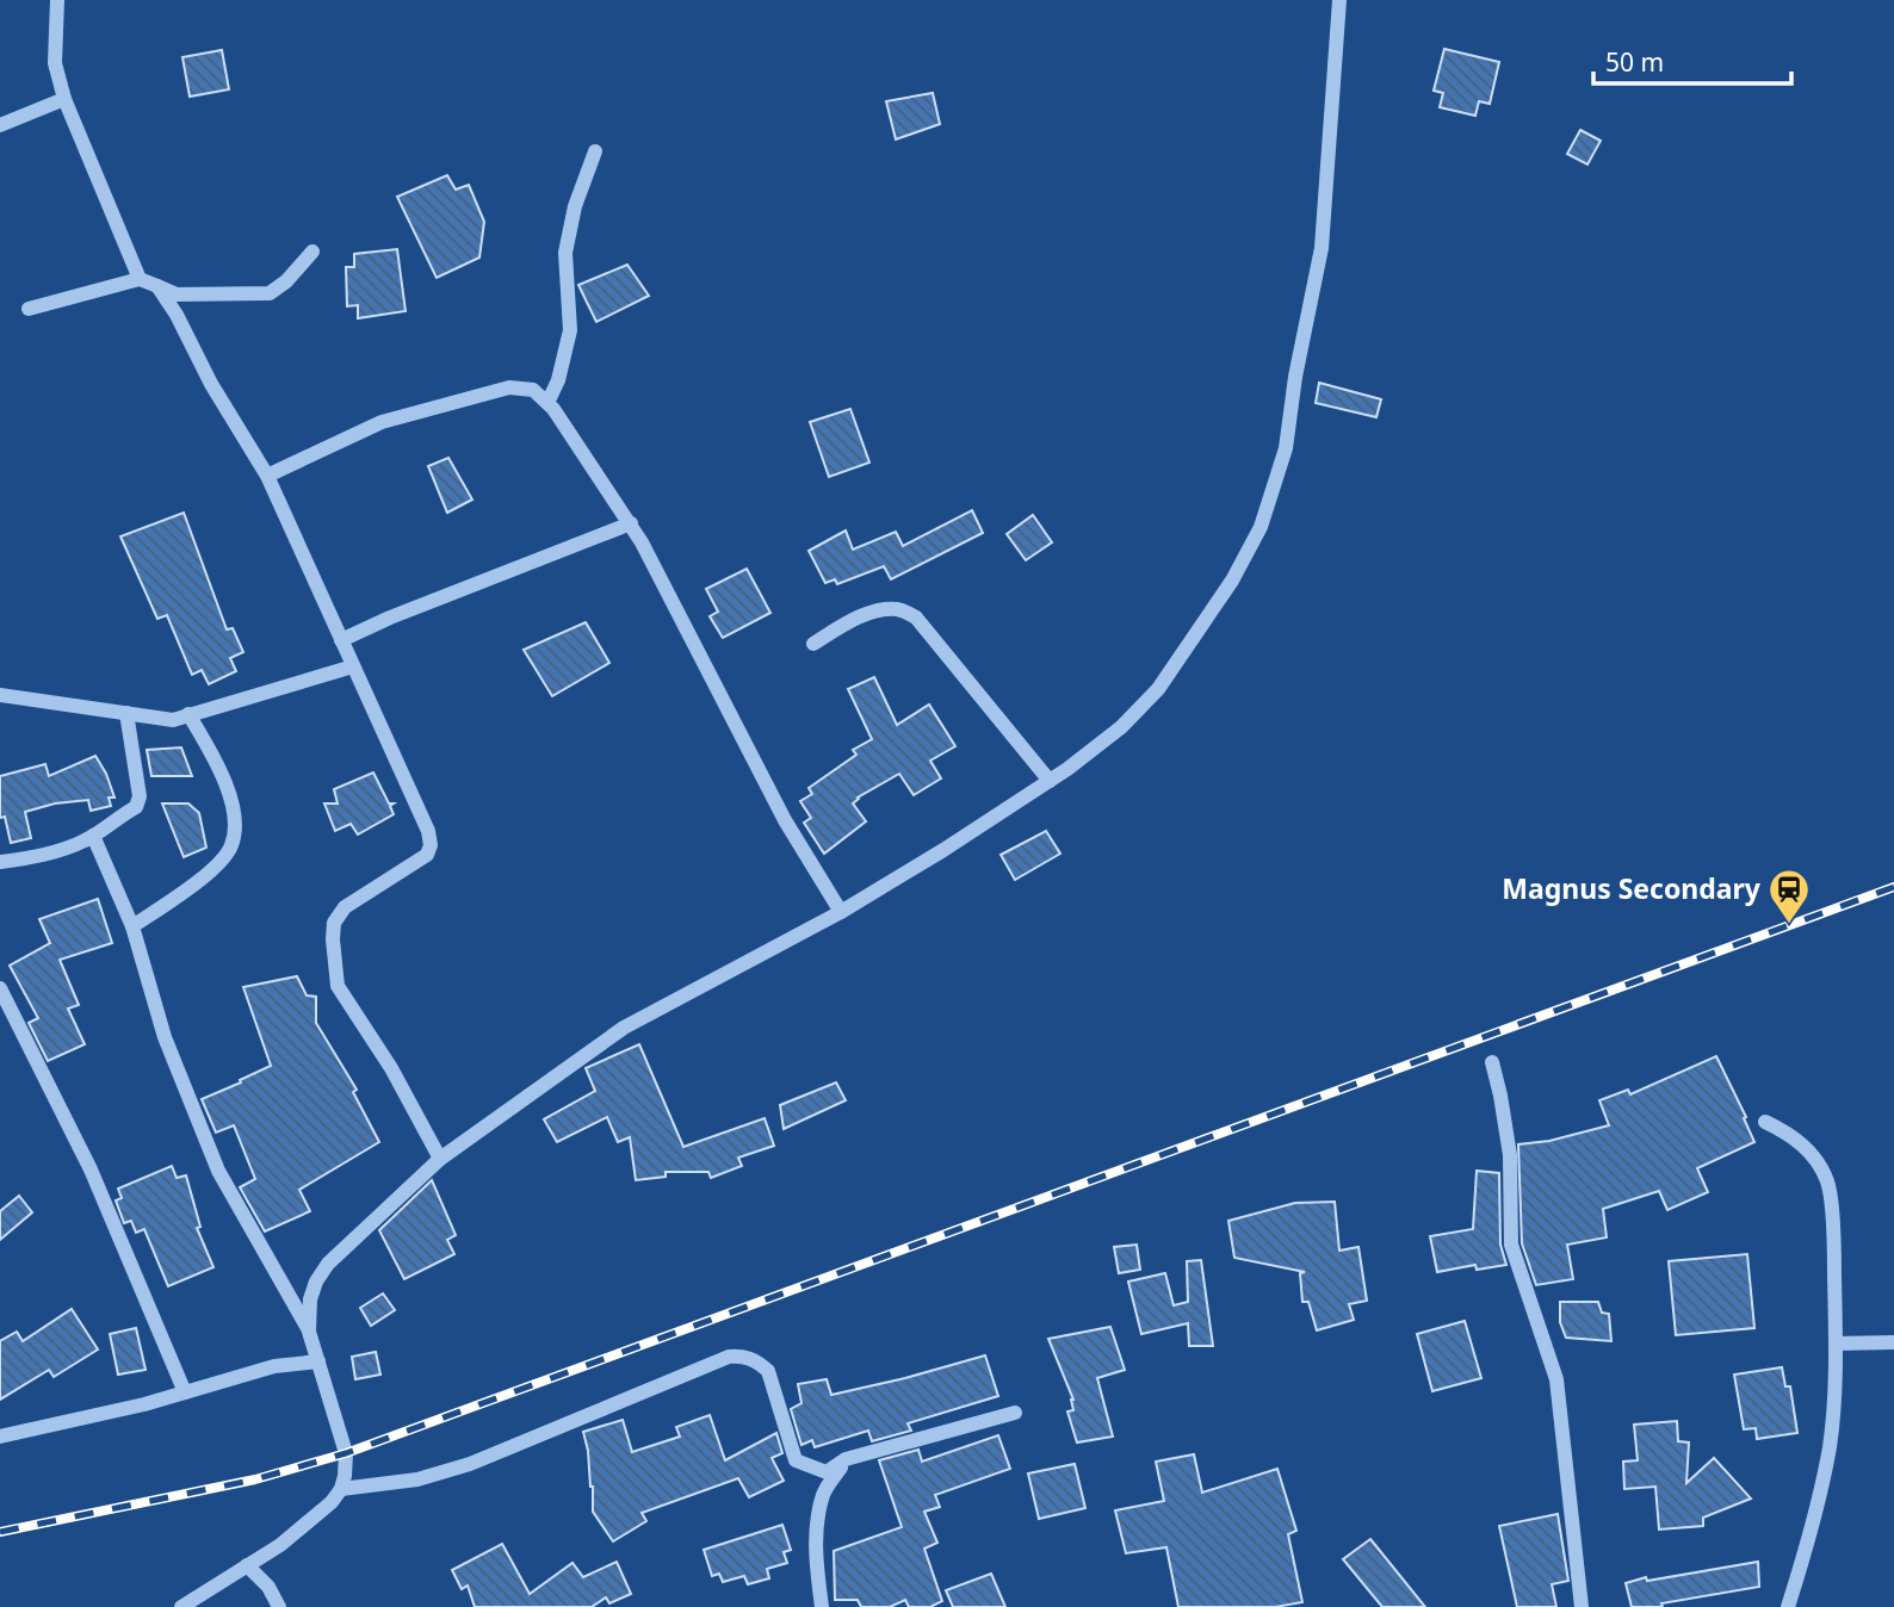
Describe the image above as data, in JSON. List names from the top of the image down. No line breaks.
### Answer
{"places":{"station":["Magnus Secondary"]},"scale_bar":"50 m"}
